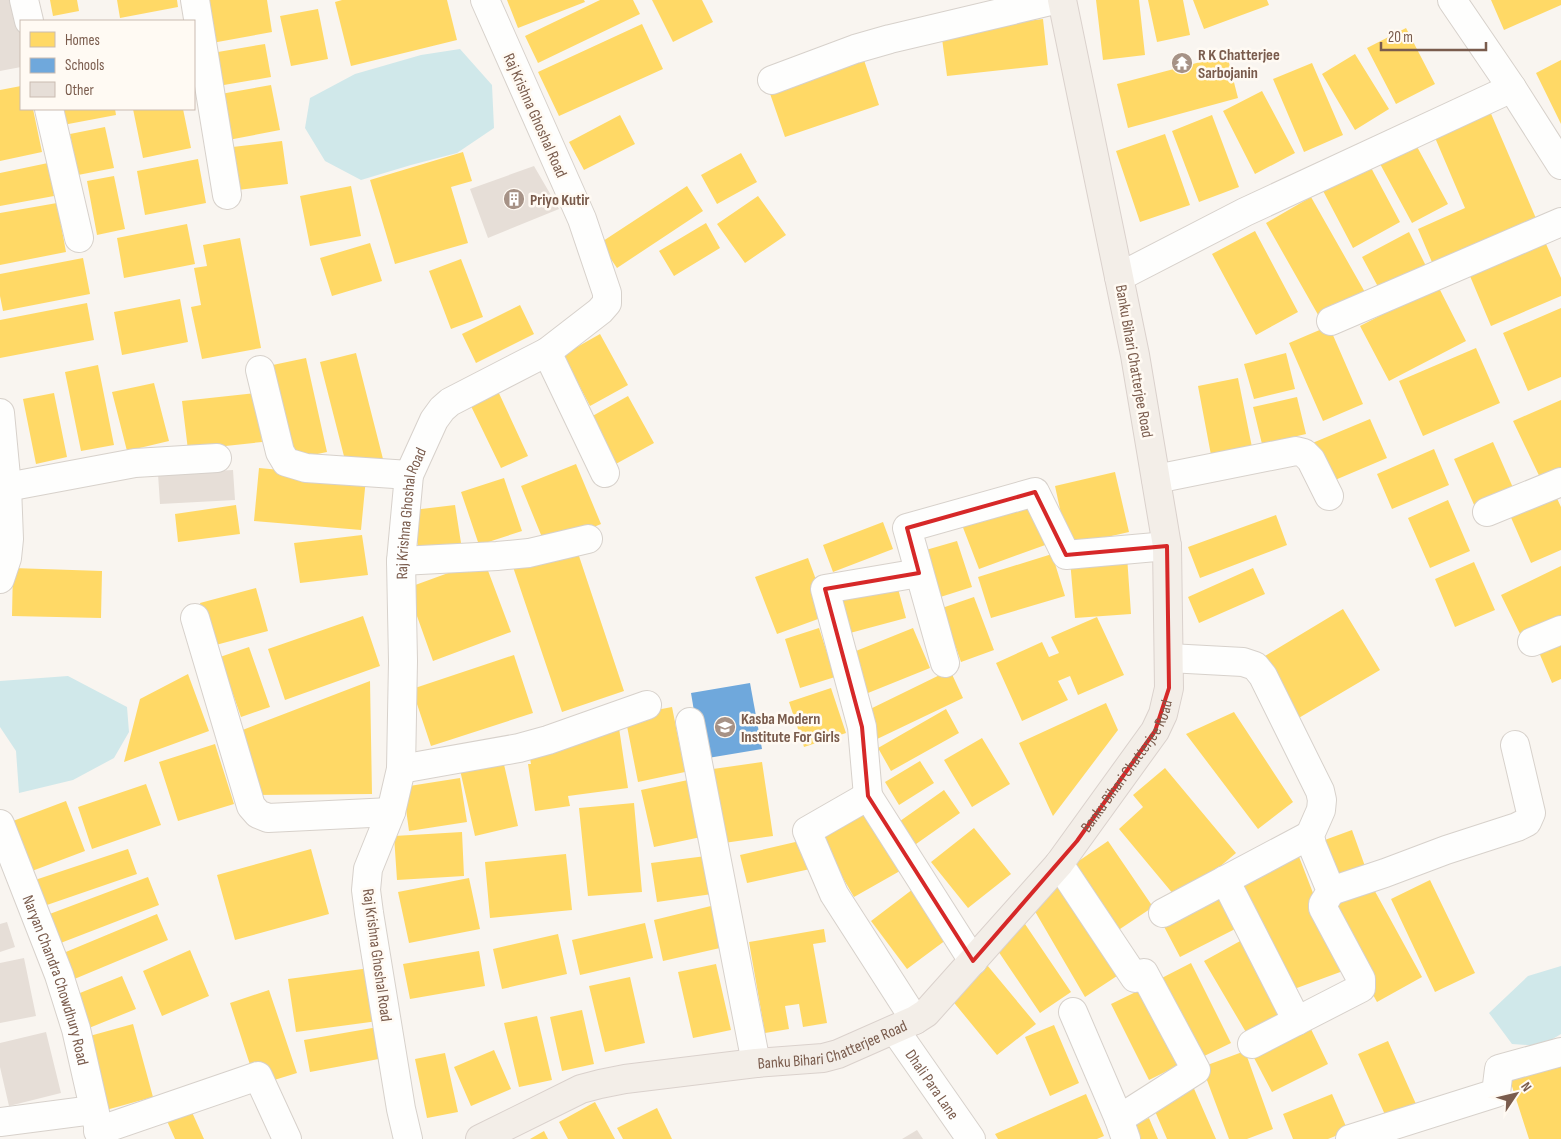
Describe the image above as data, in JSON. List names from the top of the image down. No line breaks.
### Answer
{"streets":{"main road":["Banku Bihari Chatterjee Road"],"street":["Raj Krishna Ghoshal Road","Naryan Chandra Chowdhury Road","Dhali Para Lane"]},"crossings":[["Banku Bihari Chatterjee Road","Dhali Para Lane"]],"places":{"temple":["R K Chatterjee Sarbojanin"],"building":["Priyo Kutir"],"school or university":["Kasba Modern Institute For Girls"]},"legend":["Homes","Schools","Other"],"scale_bar":"20 m","north":"top right"}
